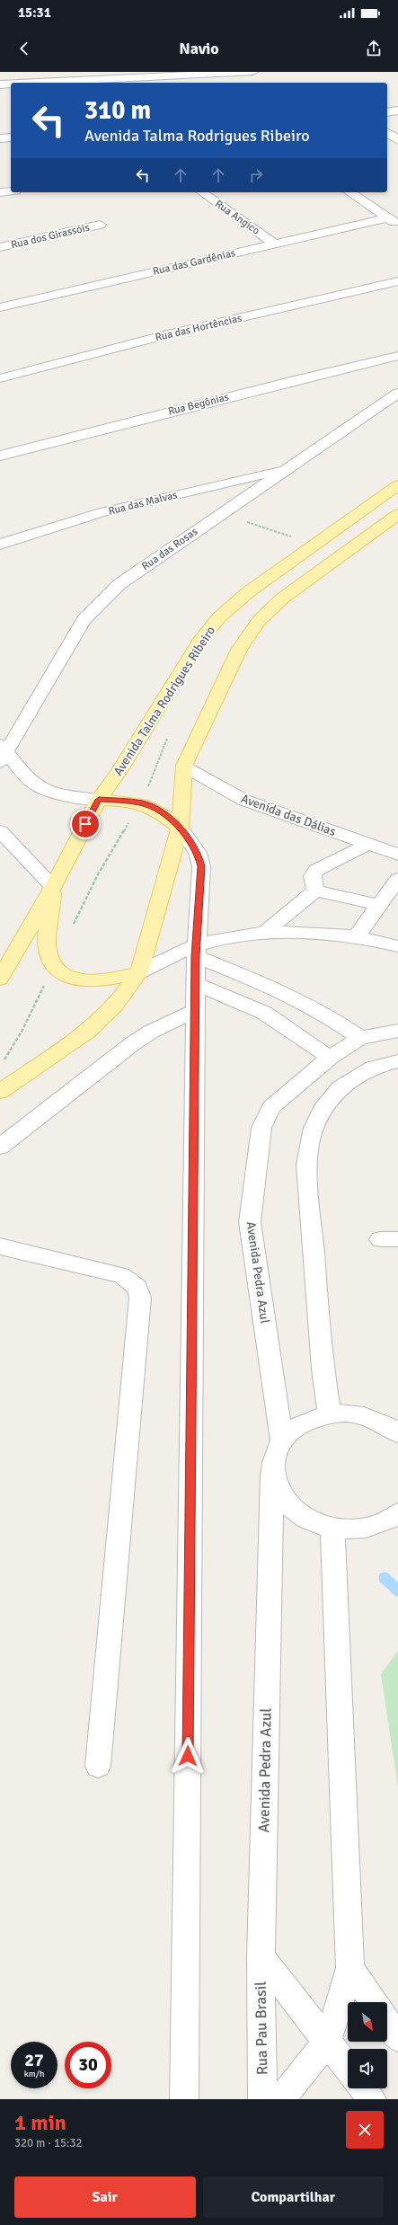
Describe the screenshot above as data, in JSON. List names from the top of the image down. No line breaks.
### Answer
{"streets":{"main road":["Avenida Talma Rodrigues Ribeiro"],"street":["Rua Angico","Rua dos Girassóis","Rua das Gardênias","Rua das Hortências","Rua Begônias","Rua das Malvas","Rua das Rosas","Avenida das Dálias","Avenida Pedra Azul","Rua Pau Brasil"]},"crossings":[["Rua Angico","Rua das Gardênias"],["Rua das Malvas","Rua das Rosas"],["Avenida Pedra Azul","Rua Pau Brasil"]],"north":"bottom right","page":{"status":"15:31","header":"Navio","turn":["310 m","Avenida Talma Rodrigues Ribeiro"],"speed":"27 km/h","limit":"30","heading":["1 min","320 m · 15:32"],"buttons":["Sair","Compartilhar"]}}
